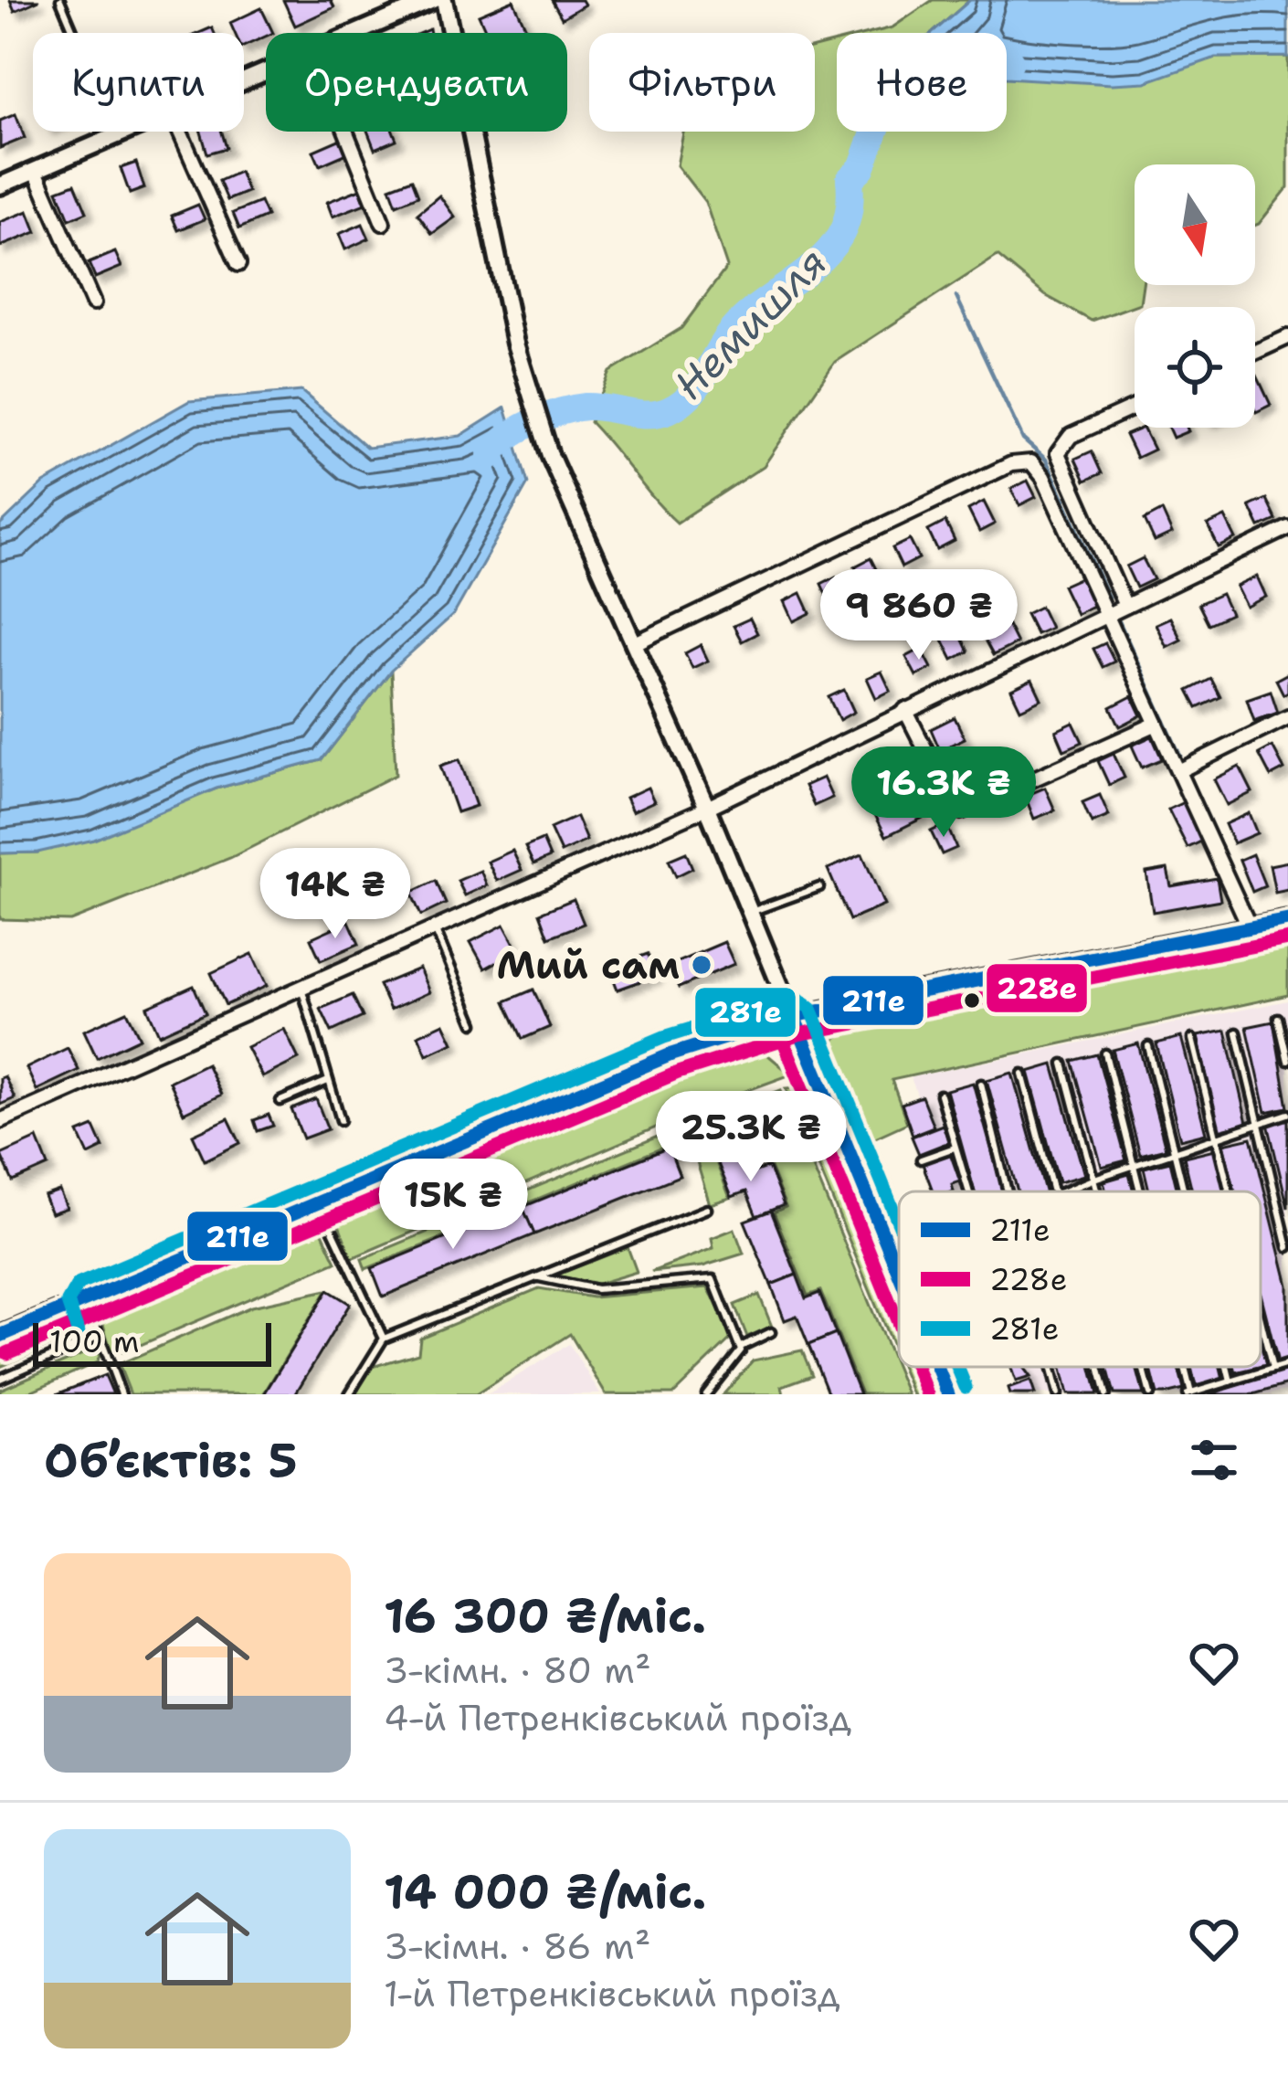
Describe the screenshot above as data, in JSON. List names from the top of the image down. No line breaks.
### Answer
{"water":["Немишля"],"places":["Мий сам"],"lines":["transit line 211е","transit line 228е","transit line 281е"],"legend":["211е","228е","281е"],"scale_bar":"100 m","north":"bottom","page":{"chip":["Купити","Орендувати","Фільтри","Нове"],"price":["9 860 ₴","16.3K ₴","14K ₴","25.3K ₴","15K ₴"],"scale":"100 m","heading":"Об’єктів: 5","list":[{"name":"16 300 ₴/міс.","note":"3-кімн. · 80 m² · 4-й Петренківський проїзд"},{"name":"14 000 ₴/міс.","note":"3-кімн. · 86 m² · 1-й Петренківський проїзд"}]}}
